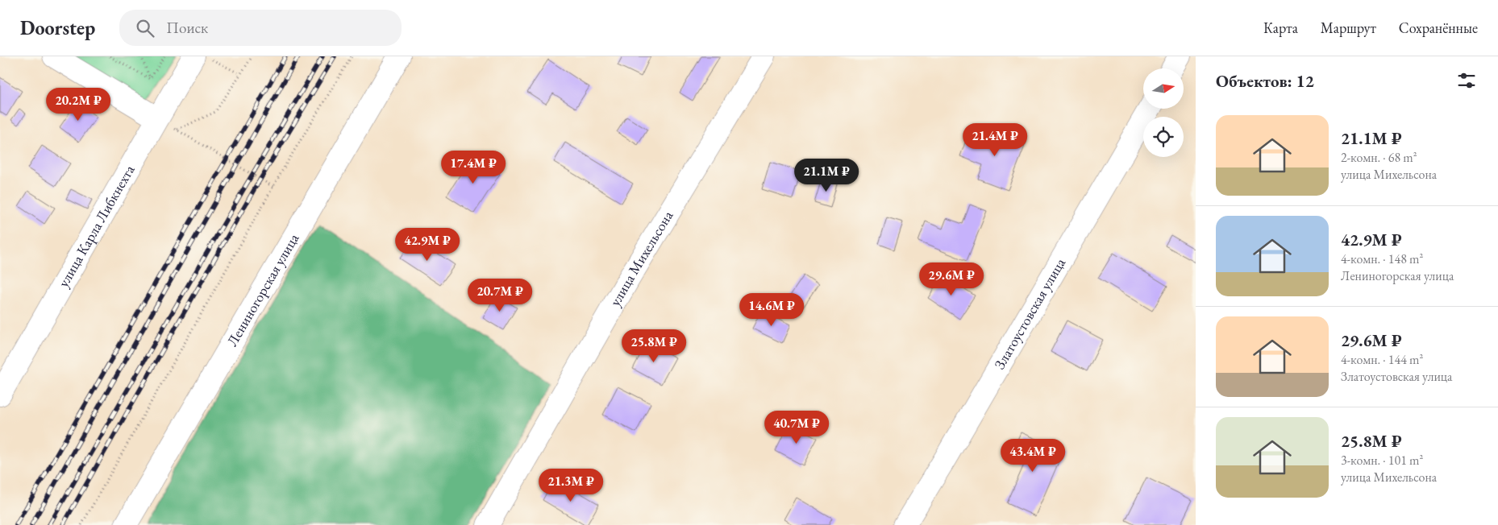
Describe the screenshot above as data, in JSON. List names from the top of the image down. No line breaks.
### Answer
{"streets":{"street":["улица Карла Либкнехта","улица Михельсона","Лениногорская улица","Златоустовская улица"]},"north":"right","page":{"header":"Doorstep","search":"Поиск","nav":["Карта","Маршрут","Сохранённые"],"heading":"Объектов: 12","price":["20.2M ₽","21.4M ₽","17.4M ₽","21.1M ₽","42.9M ₽","29.6M ₽","20.7M ₽","14.6M ₽","25.8M ₽","40.7M ₽","43.4M ₽","21.3M ₽"],"list":[{"name":"21.1M ₽","note":"2-комн. · 68 m² · улица Михельсона"},{"name":"42.9M ₽","note":"4-комн. · 148 m² · Лениногорская улица"},{"name":"29.6M ₽","note":"4-комн. · 144 m² · Златоустовская улица"},{"name":"25.8M ₽","note":"3-комн. · 101 m² · улица Михельсона"}]}}
